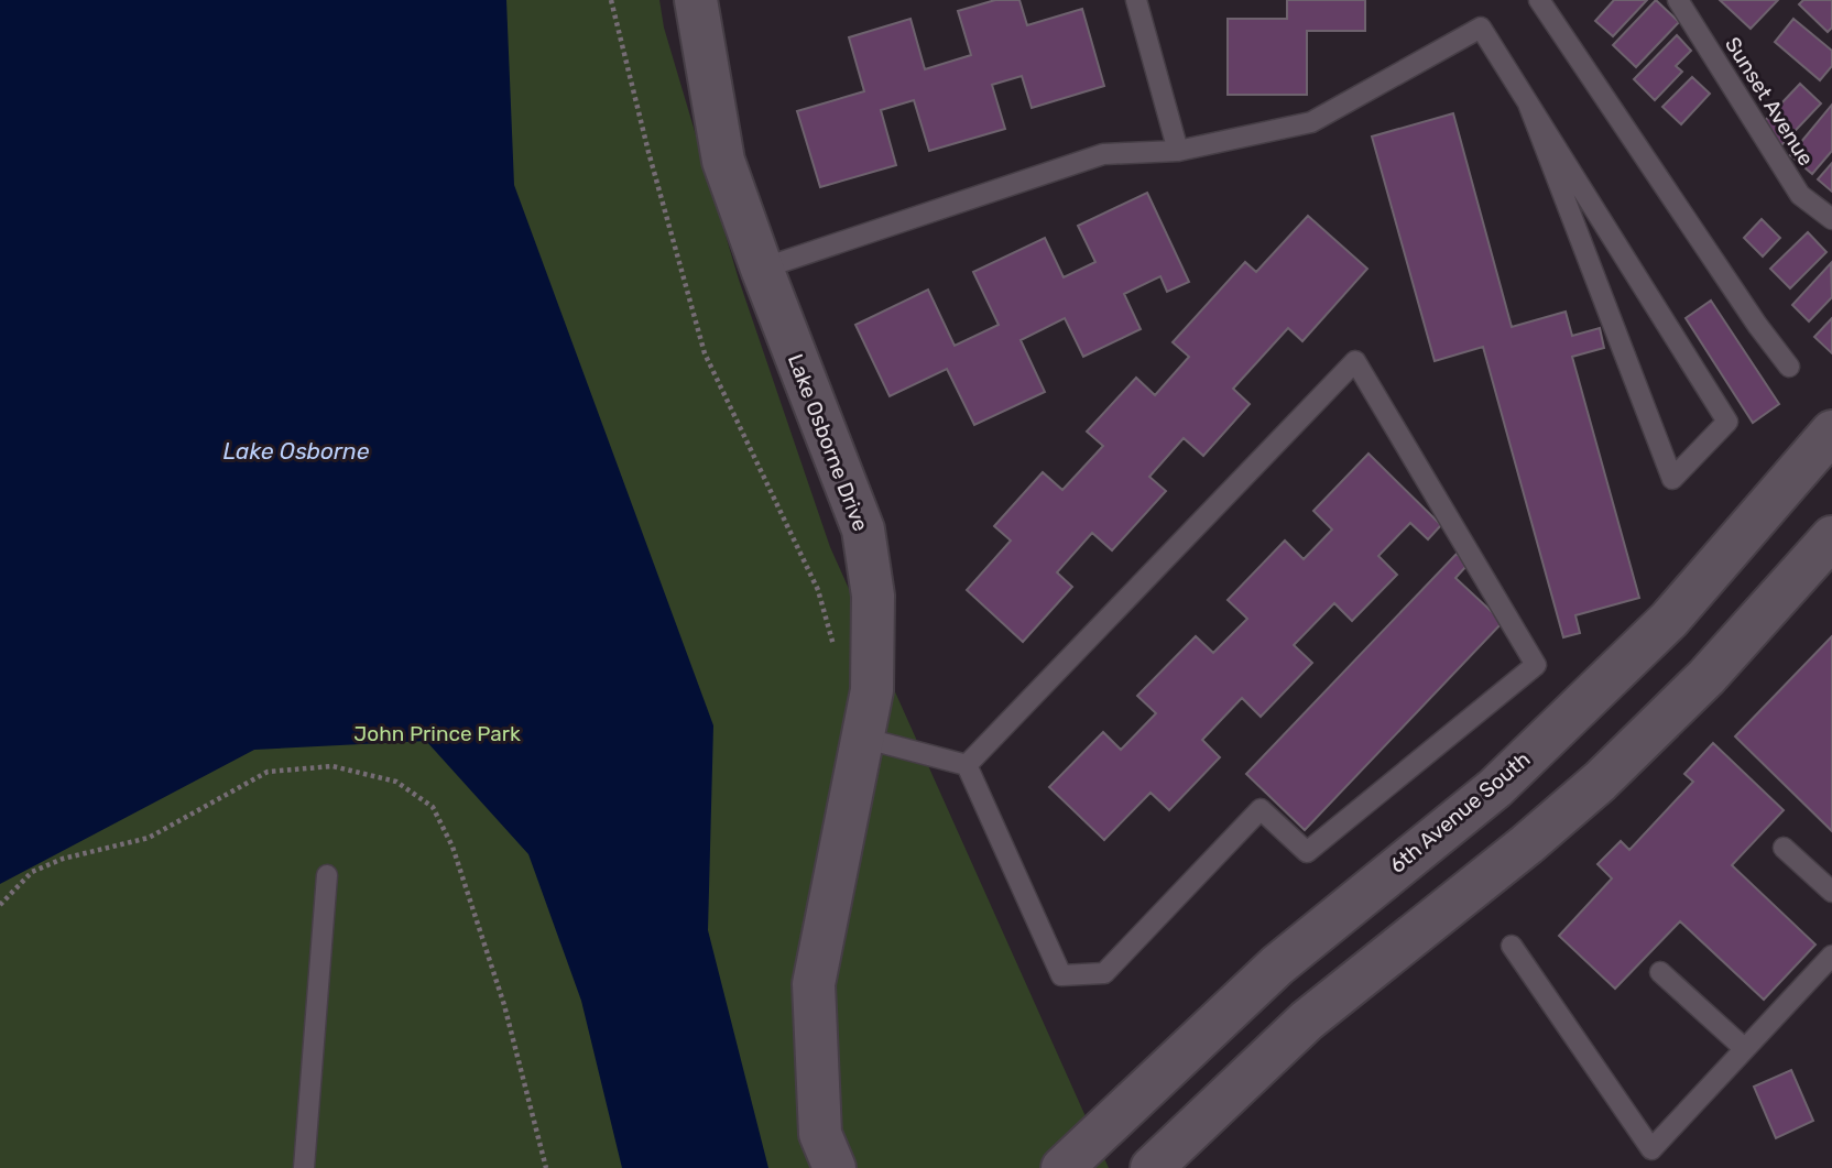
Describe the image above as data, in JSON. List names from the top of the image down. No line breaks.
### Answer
{"streets":{"street":["Lake Osborne Drive","6th Avenue South"],"lane":["Sunset Avenue"]},"water":["Lake Osborne"],"parks":["John Prince Park"]}
